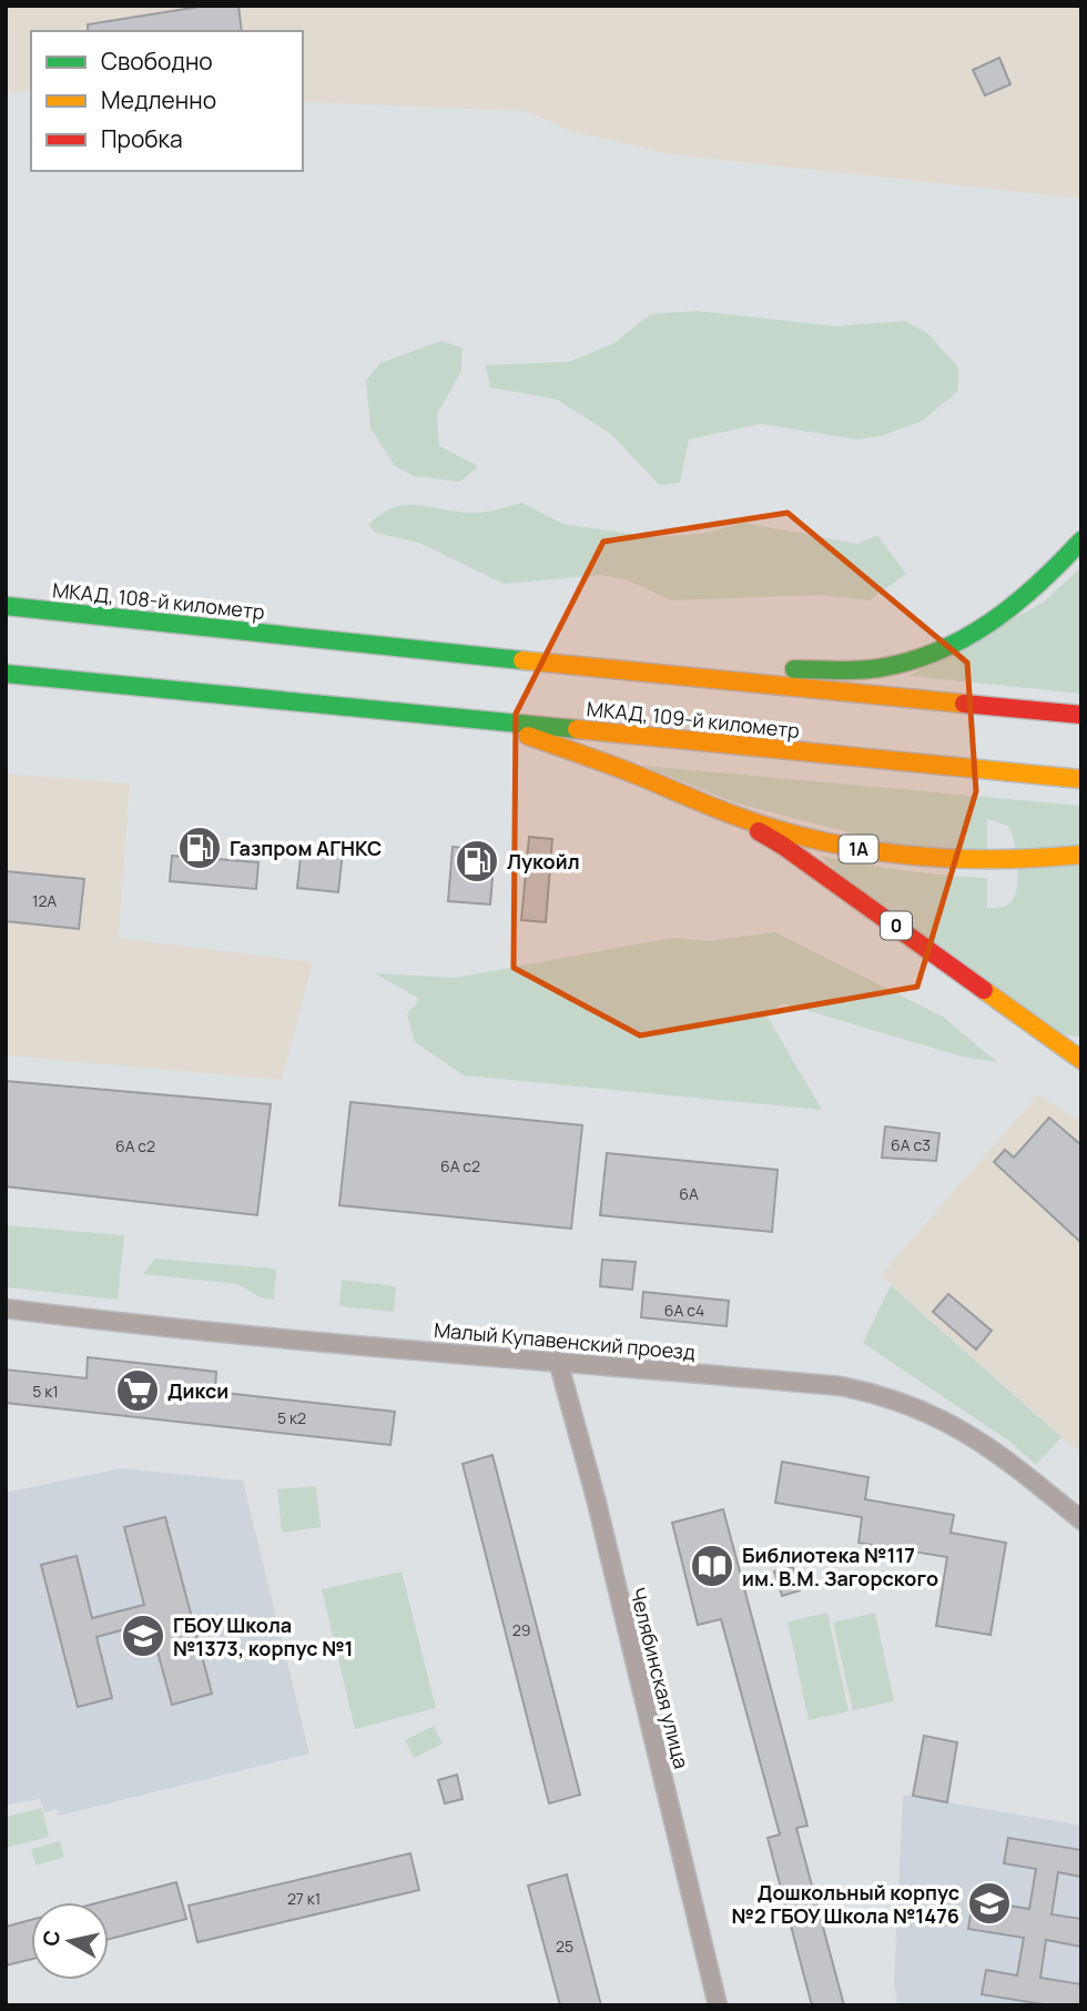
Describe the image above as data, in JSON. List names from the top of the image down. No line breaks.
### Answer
{"streets":{"main road":["МКАД, 108-й километр","МКАД, 109-й километр","1A","0"],"street":["Малый Купавенский проезд","Челябинская улица"]},"crossings":[["МКАД, 108-й километр","МКАД, 109-й километр"],["МКАД, 109-й километр","0"],["1A","0"],["Малый Купавенский проезд","Челябинская улица"]],"places":{"fuel station":["Газпром АГНКС","Лукойл"],"supermarket":["Дикси"],"library":["Библиотека №117 им. В.М. Загорского"],"school or university":["ГБОУ Школа №1373, корпус №1","Дошкольный корпус №2 ГБОУ Школа №1476"]},"house_numbers":["12А","6А с3","6A c2","6А с2","6А","6А с4","5 к1","5 к2","29","27 к1","25"],"legend":["Свободно","Медленно","Пробка"],"north":"left"}
